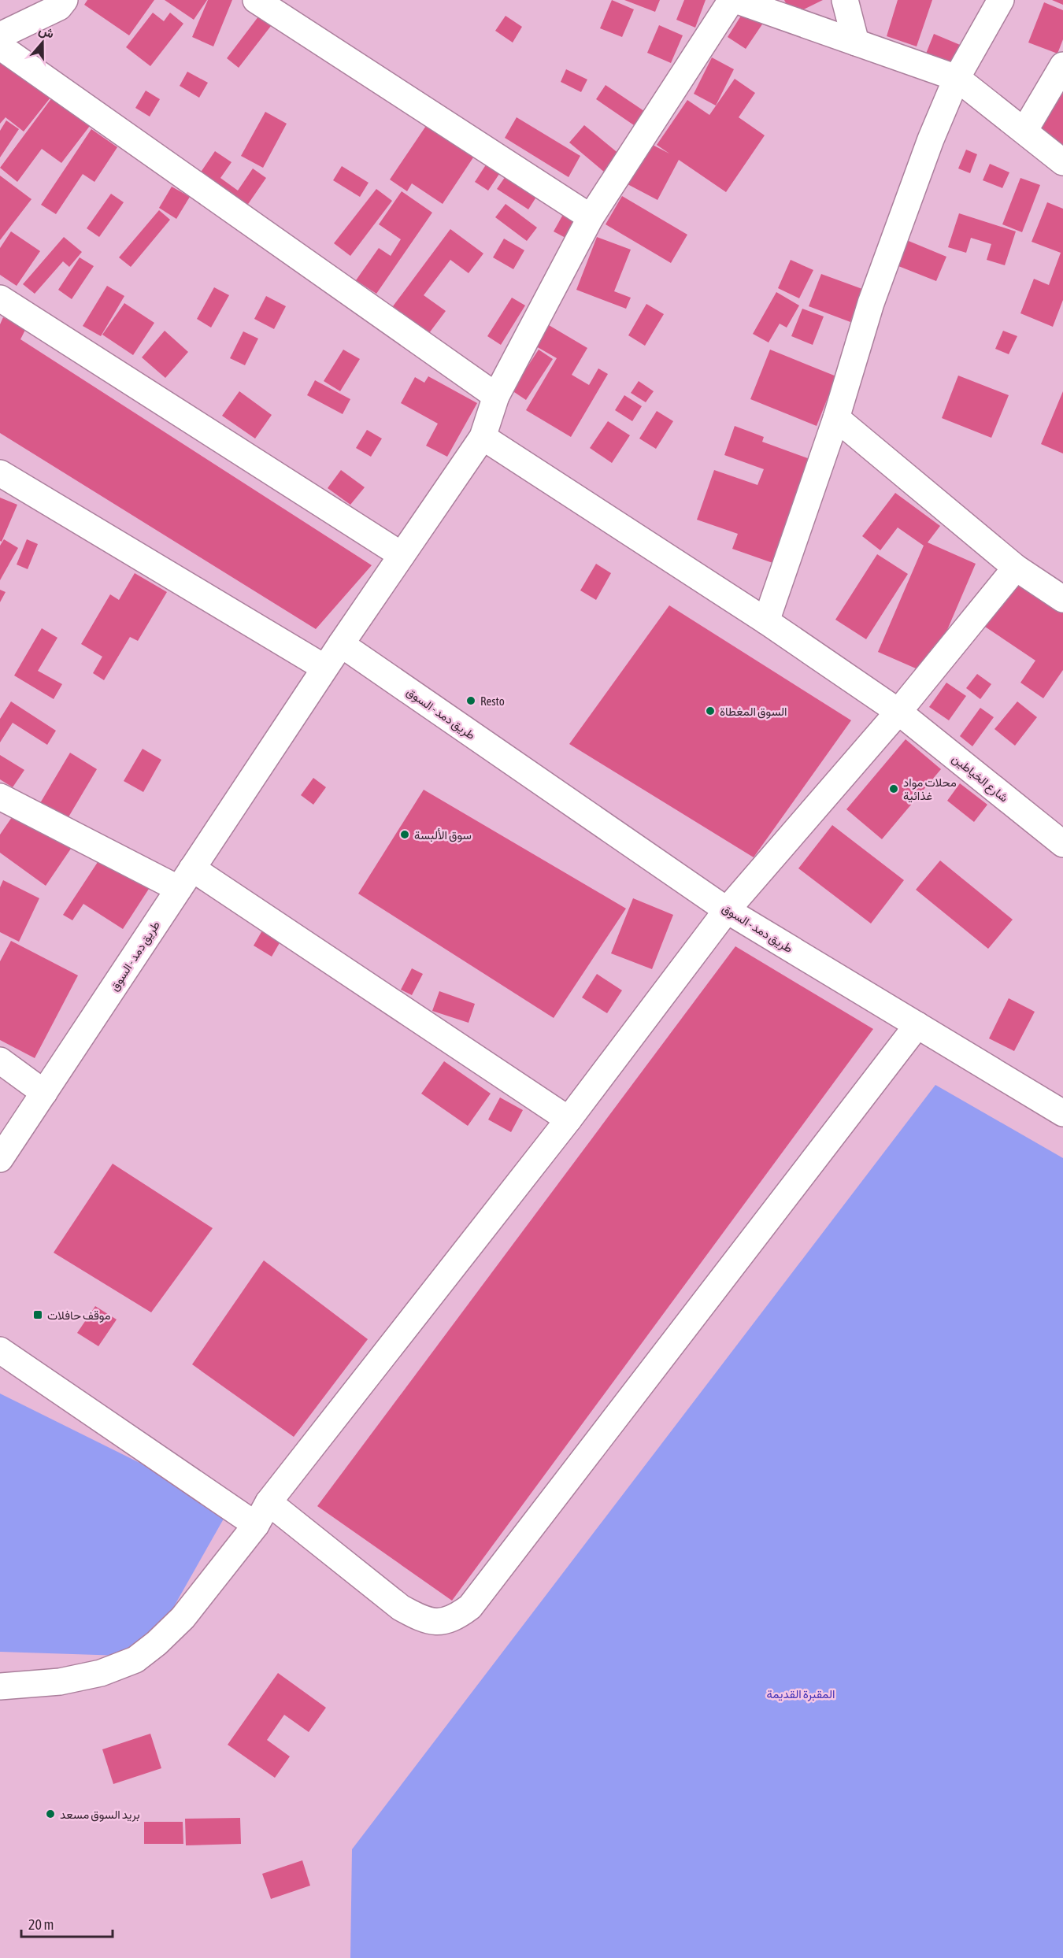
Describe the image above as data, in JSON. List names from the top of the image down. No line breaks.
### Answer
{"streets":{"street":["طريق دمد - السوق","شارع الخياطين"]},"parks":["المقبرة القديمة"],"places":{"other":["Resto","السوق المغطاة","محلات مواد غذائية","سوق الألبسة","بريد السوق مسعد"],"transit":["موقف حافلات"]},"scale_bar":"20 m","north":"top"}
